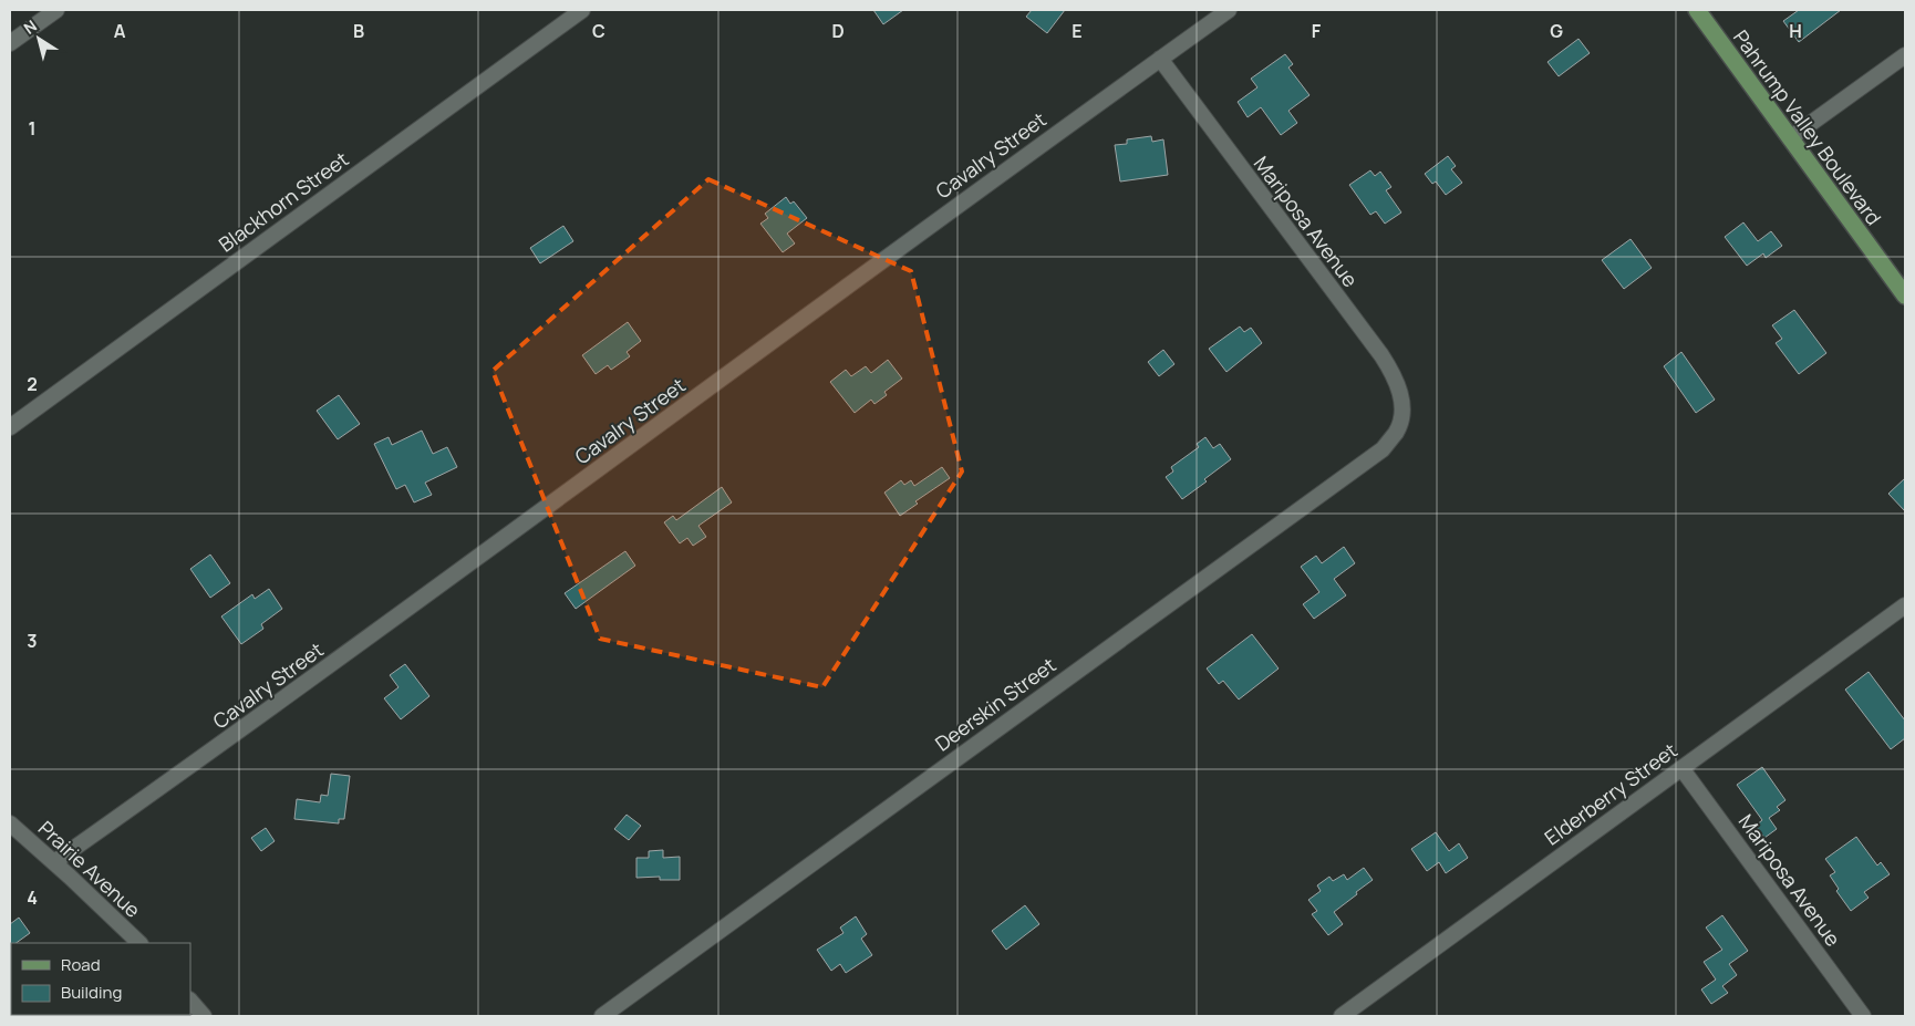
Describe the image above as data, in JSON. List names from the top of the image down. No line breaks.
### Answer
{"streets":{"main road":["Pahrump Valley Boulevard"],"street":["Cavalry Street","Blackhorn Street","Mariposa Avenue","Deerskin Street","Elderberry Street","Prairie Avenue"]},"crossings":[["Cavalry Street","Mariposa Avenue"],["Cavalry Street","Prairie Avenue"],["Mariposa Avenue","Deerskin Street"],["Mariposa Avenue","Elderberry Street"]],"legend":["Road","Building"],"north":"top left","grid":{"columns":["A","B","C","D","E","F","G","H"],"rows":["1","2","3","4"]}}
